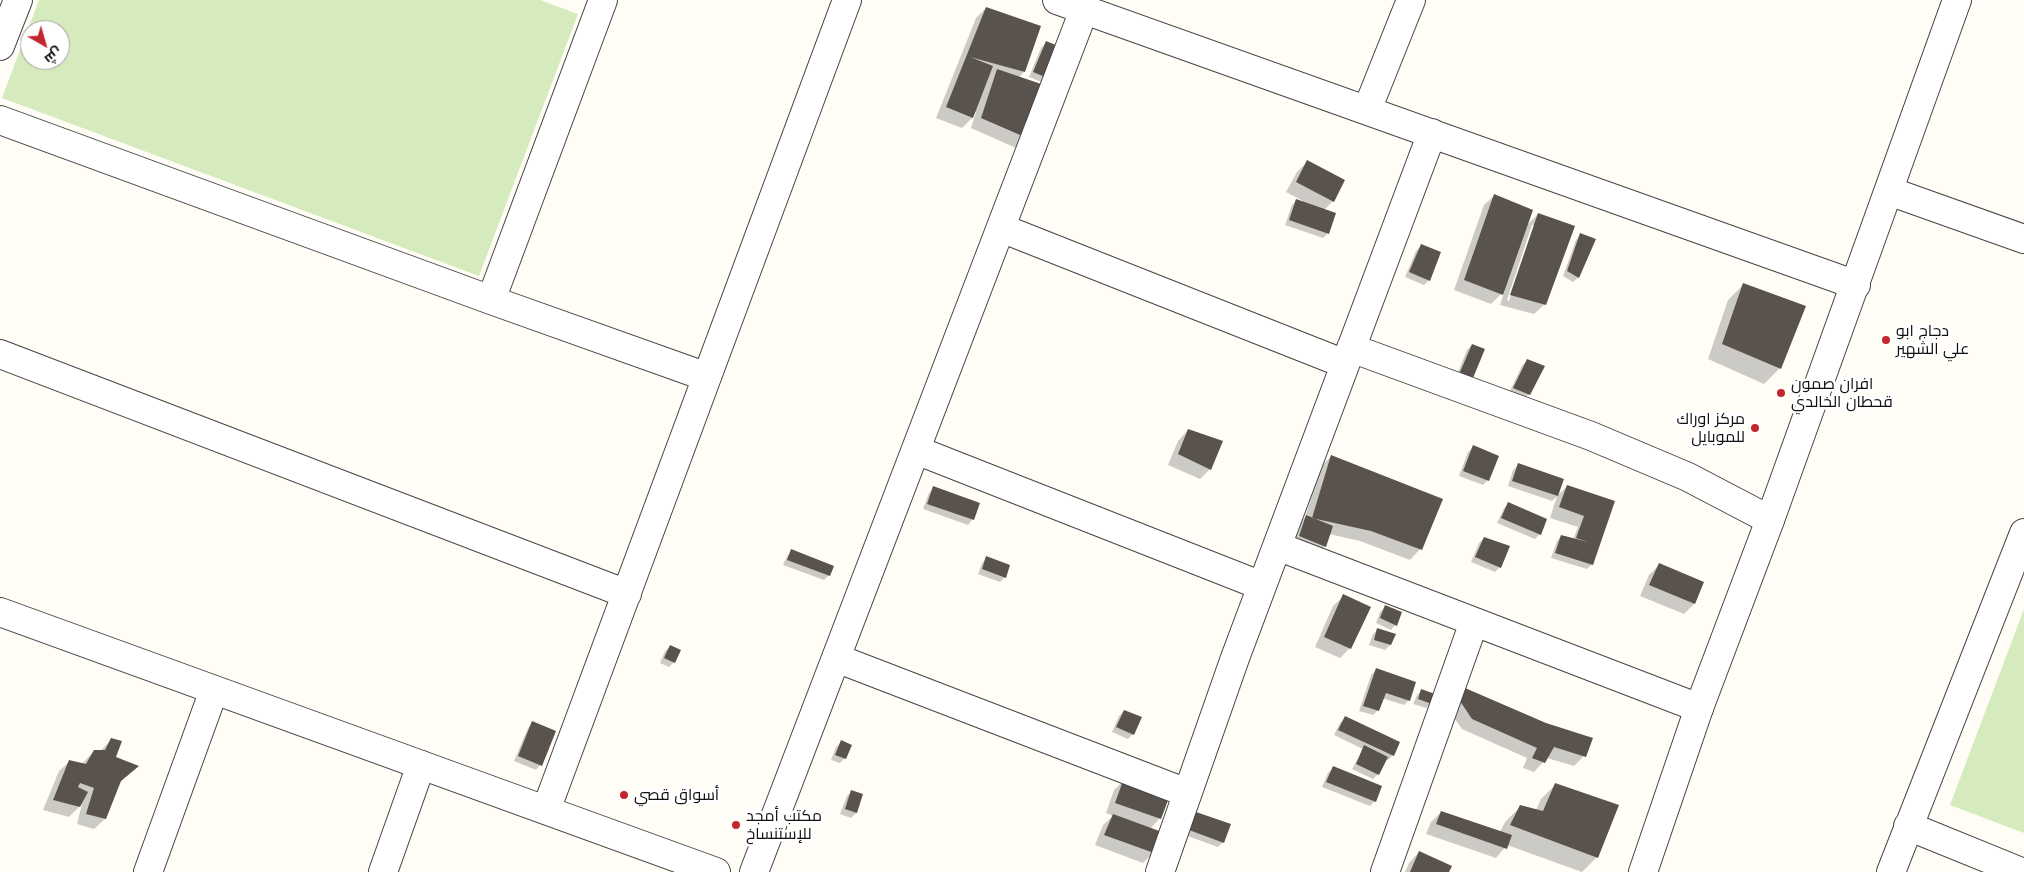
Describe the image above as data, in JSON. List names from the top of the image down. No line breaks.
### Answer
{"places":["دجاج ابو علي الشهير","افران صمون قحطان الخالدي","مركز اوراك للموبايل","أسواق قصي","مكتب أمجد للإستنساخ"],"north":"bottom right"}
